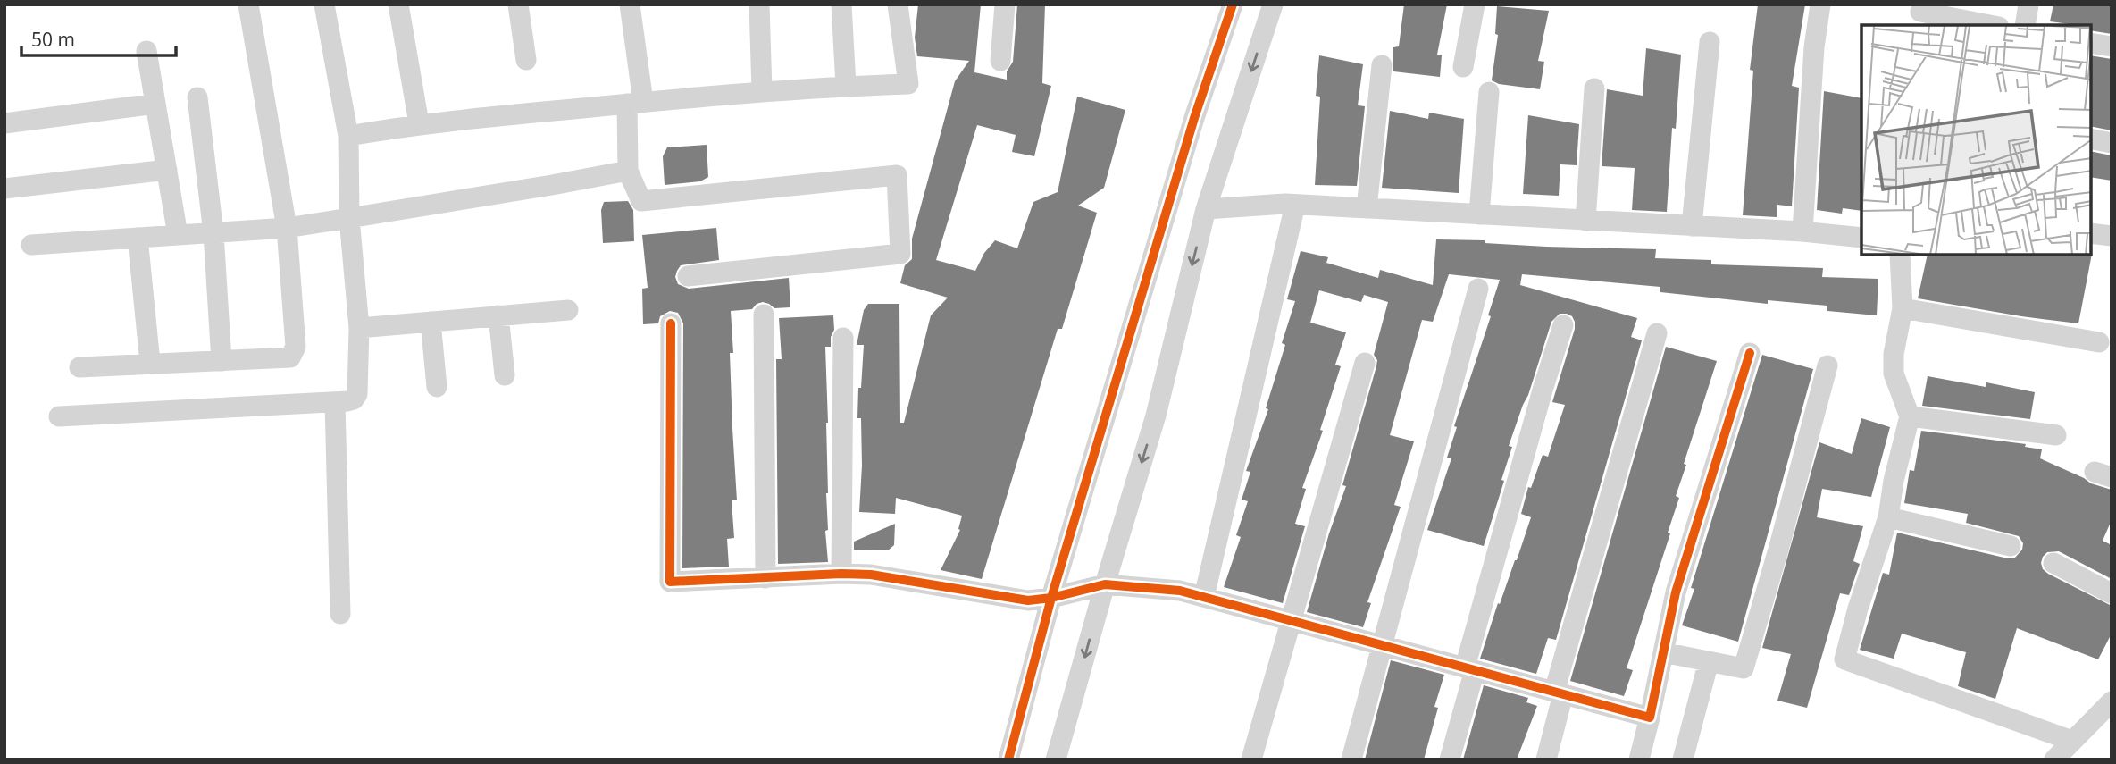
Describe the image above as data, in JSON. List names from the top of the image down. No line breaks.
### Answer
{"scale_bar":"50 m"}
